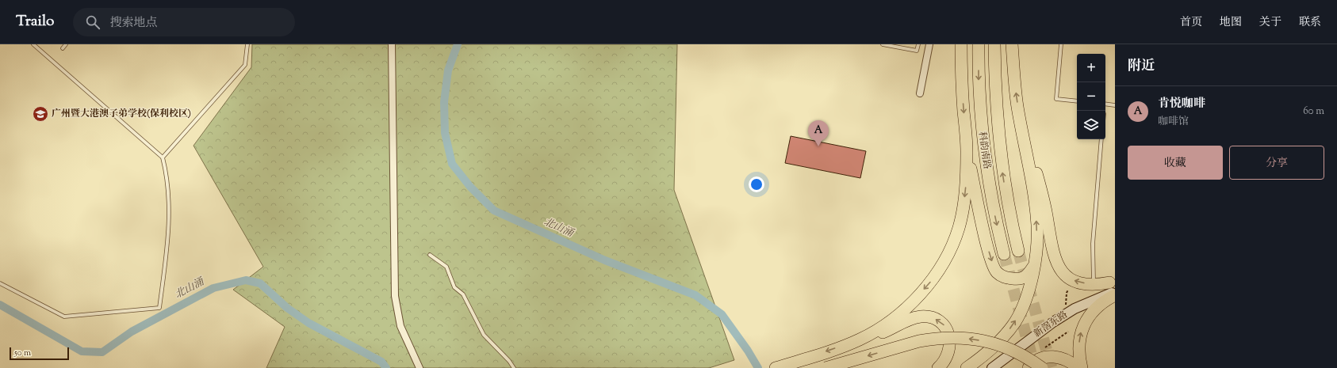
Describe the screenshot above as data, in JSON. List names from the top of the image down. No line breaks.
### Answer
{"streets":{"highway":["科韵南路"],"street":["新滘东路"]},"water":["北山涌"],"places":{"school or university":["广州暨大港澳子弟学校(保利校区)"]},"scale_bar":"50 m","page":{"header":"Trailo","search":"搜索地点","nav":["首页","地图","关于","联系"],"heading":"附近","map_buttons":["+","−"],"list":[{"mark":"A","name":"肯悦咖啡","note":"咖啡馆","value":"60 m"}],"pins":"A","buttons":["收藏","分享"],"scale":"50 m"}}
